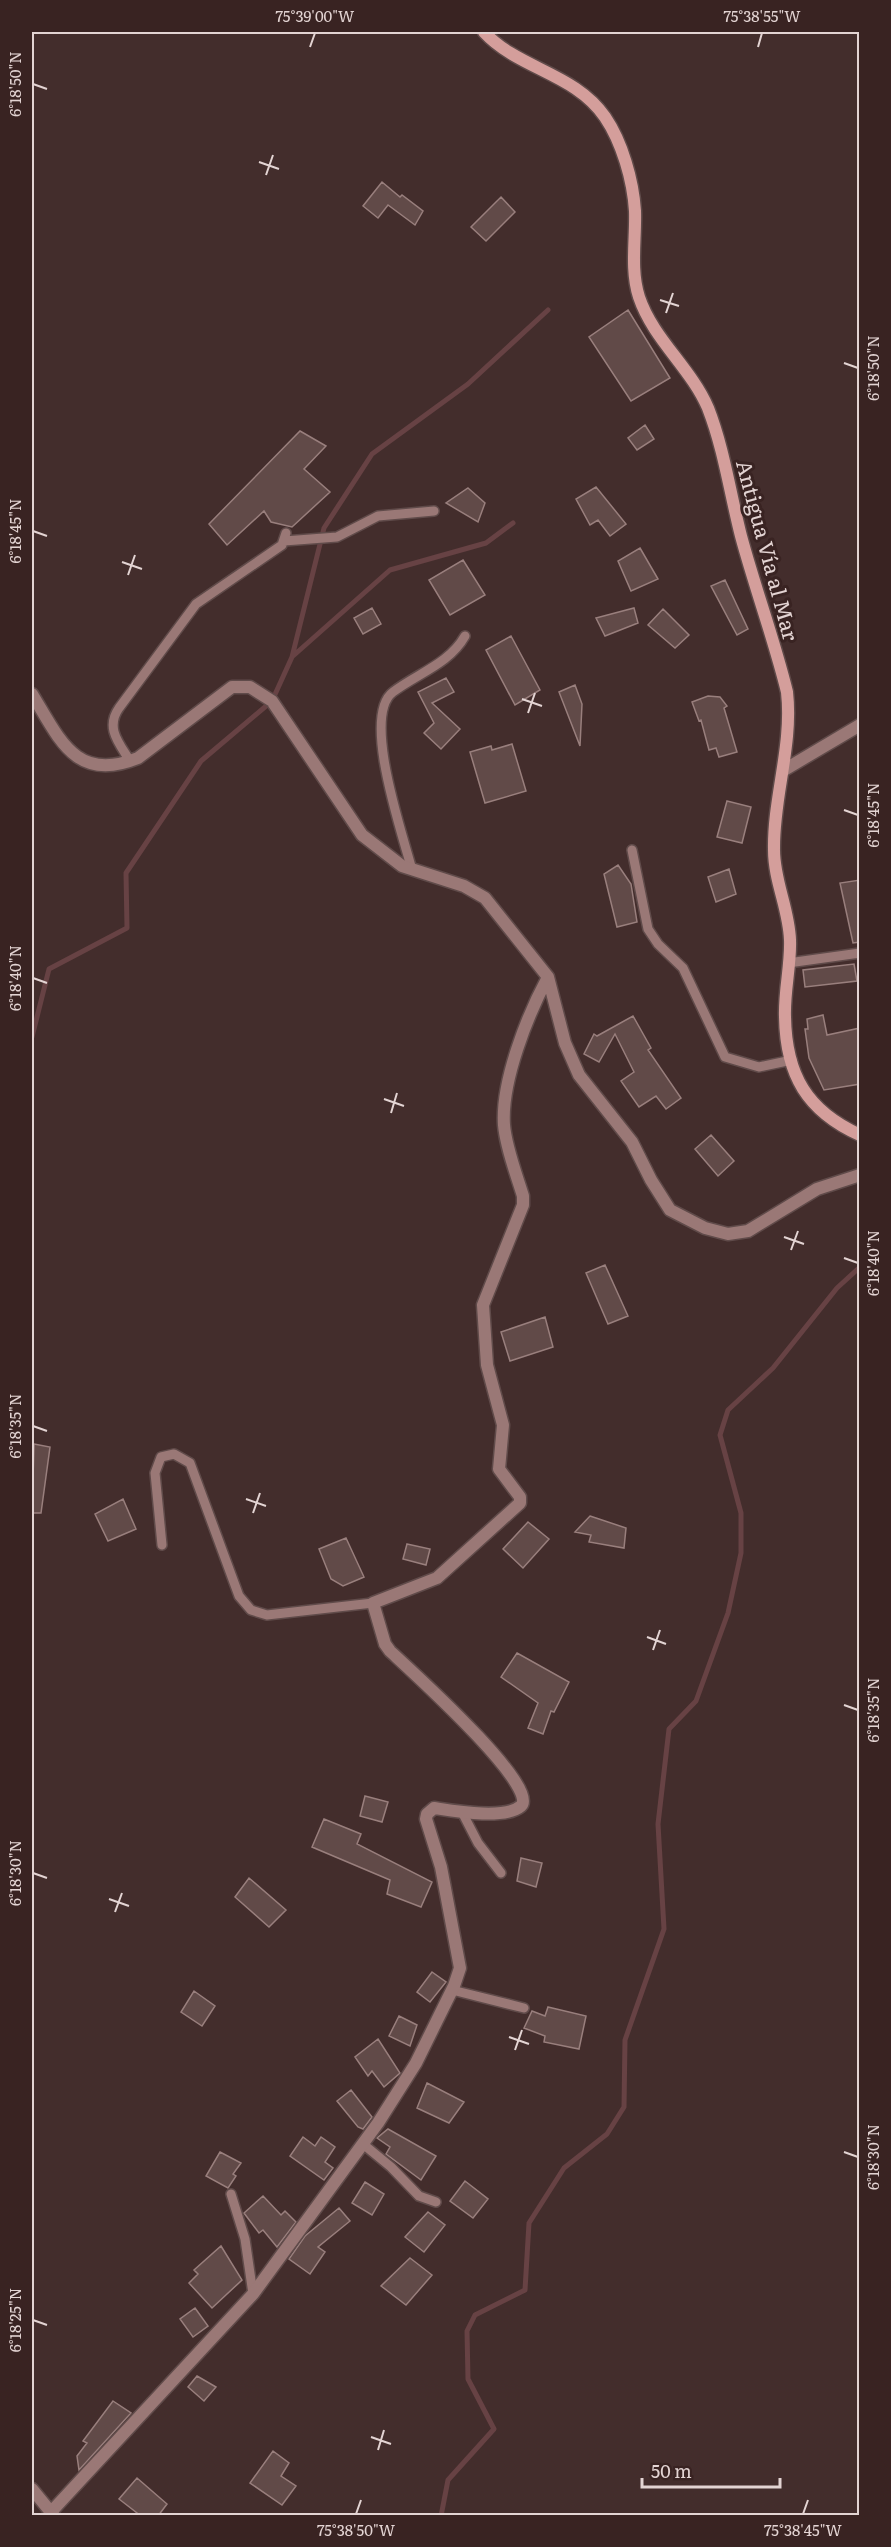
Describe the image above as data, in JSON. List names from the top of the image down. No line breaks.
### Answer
{"streets":{"main road":["Antigua Vía al Mar"]},"scale_bar":"50 m","coordinates":["75°39'00\"W","75°38'55\"W","6°18'50\"N","6°18'45\"N","6°18'40\"N","6°18'35\"N","6°18'30\"N","6°18'25\"N","75°38'50\"W","75°38'45\"W"]}
